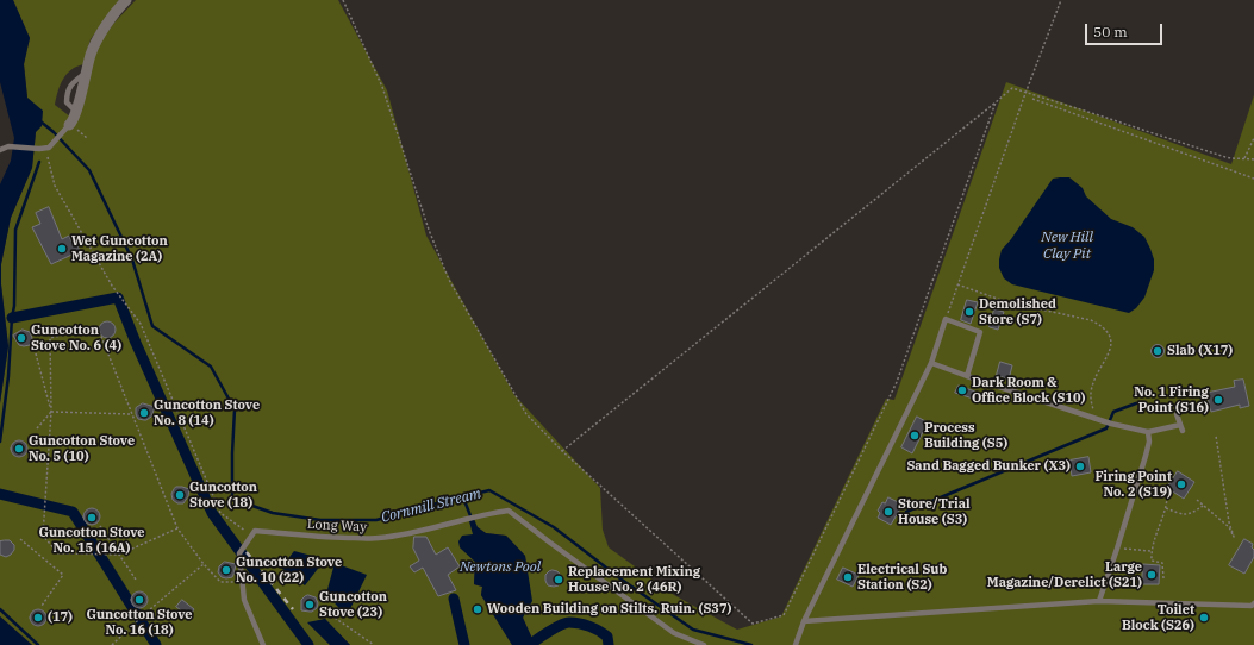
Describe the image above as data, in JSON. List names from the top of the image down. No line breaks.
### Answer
{"streets":{"lane":["Long Way"]},"water":["New Hill Clay Pit","Cornmill Stream","Newtons Pool"],"places":["Wet Guncotton Magazine (2A)","Demolished Store (S7)","Guncotton Stove No. 6 (4)","Slab (X17)","Dark Room & Office Block (S10)","No. 1 Firing Point (S16)","Guncotton Stove No. 8 (14)","Process Building (S5)","Guncotton Stove No. 5 (10)","Sand Bagged Bunker (X3)","Firing Point No. 2 (S19)","Guncotton Stove (18)","Store/Trial House (S3)","Guncotton Stove No. 15 (16A)","Guncotton Stove No. 10 (22)","Large Magazine/Derelict (S21)","Electrical Sub Station (S2)","Replacement Mixing House No. 2 (46R)","Guncotton Stove No. 16 (18)","Guncotton Stove (23)","Wooden Building on Stilts. Ruin. (S37)","(17)","Toilet Block (S26)"],"scale_bar":"50 m"}
